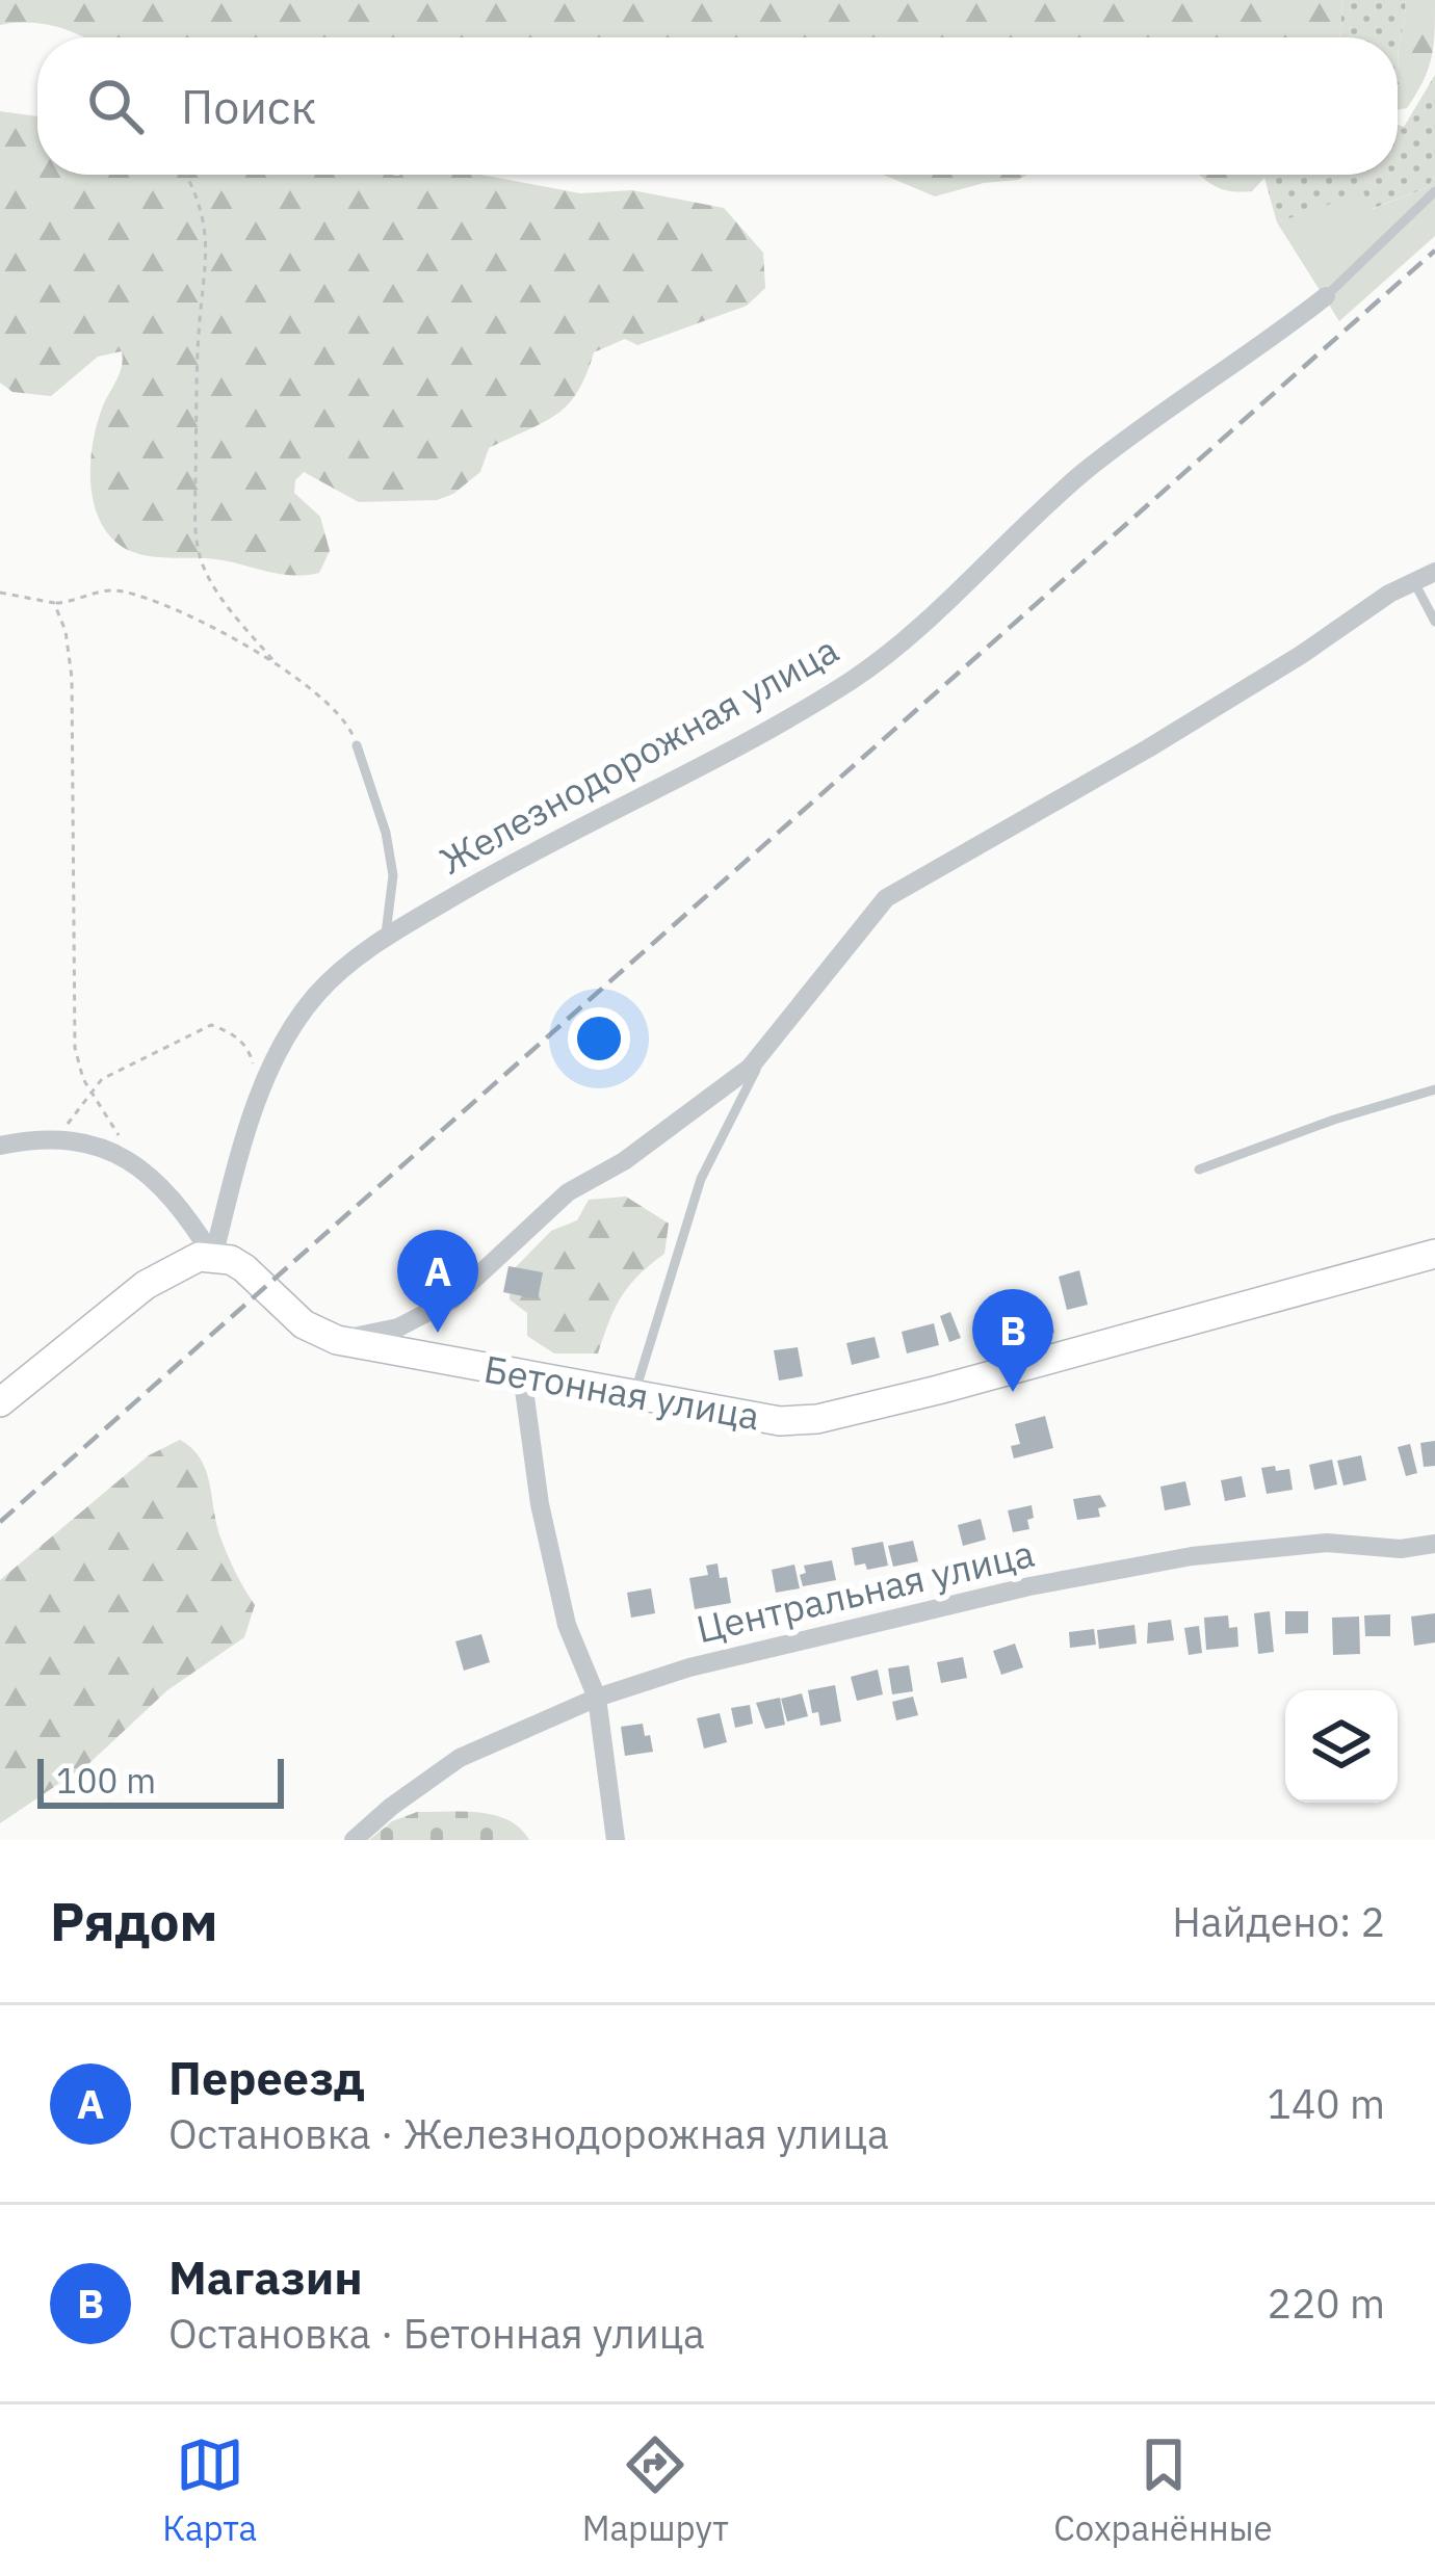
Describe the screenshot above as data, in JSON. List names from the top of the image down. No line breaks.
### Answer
{"streets":{"main road":["Бетонная улица"],"street":["Железнодорожная улица","Центральная улица"]},"scale_bar":"100 m","page":{"search":"Поиск","pins":["A","B"],"scale":"100 m","heading":["Рядом","Найдено: 2"],"list":[{"mark":"A","name":"Переезд","note":"Остановка · Железнодорожная улица","value":"140 m"},{"mark":"B","name":"Магазин","note":"Остановка · Бетонная улица","value":"220 m"}],"nav":["Карта","Маршрут","Сохранённые"]}}
